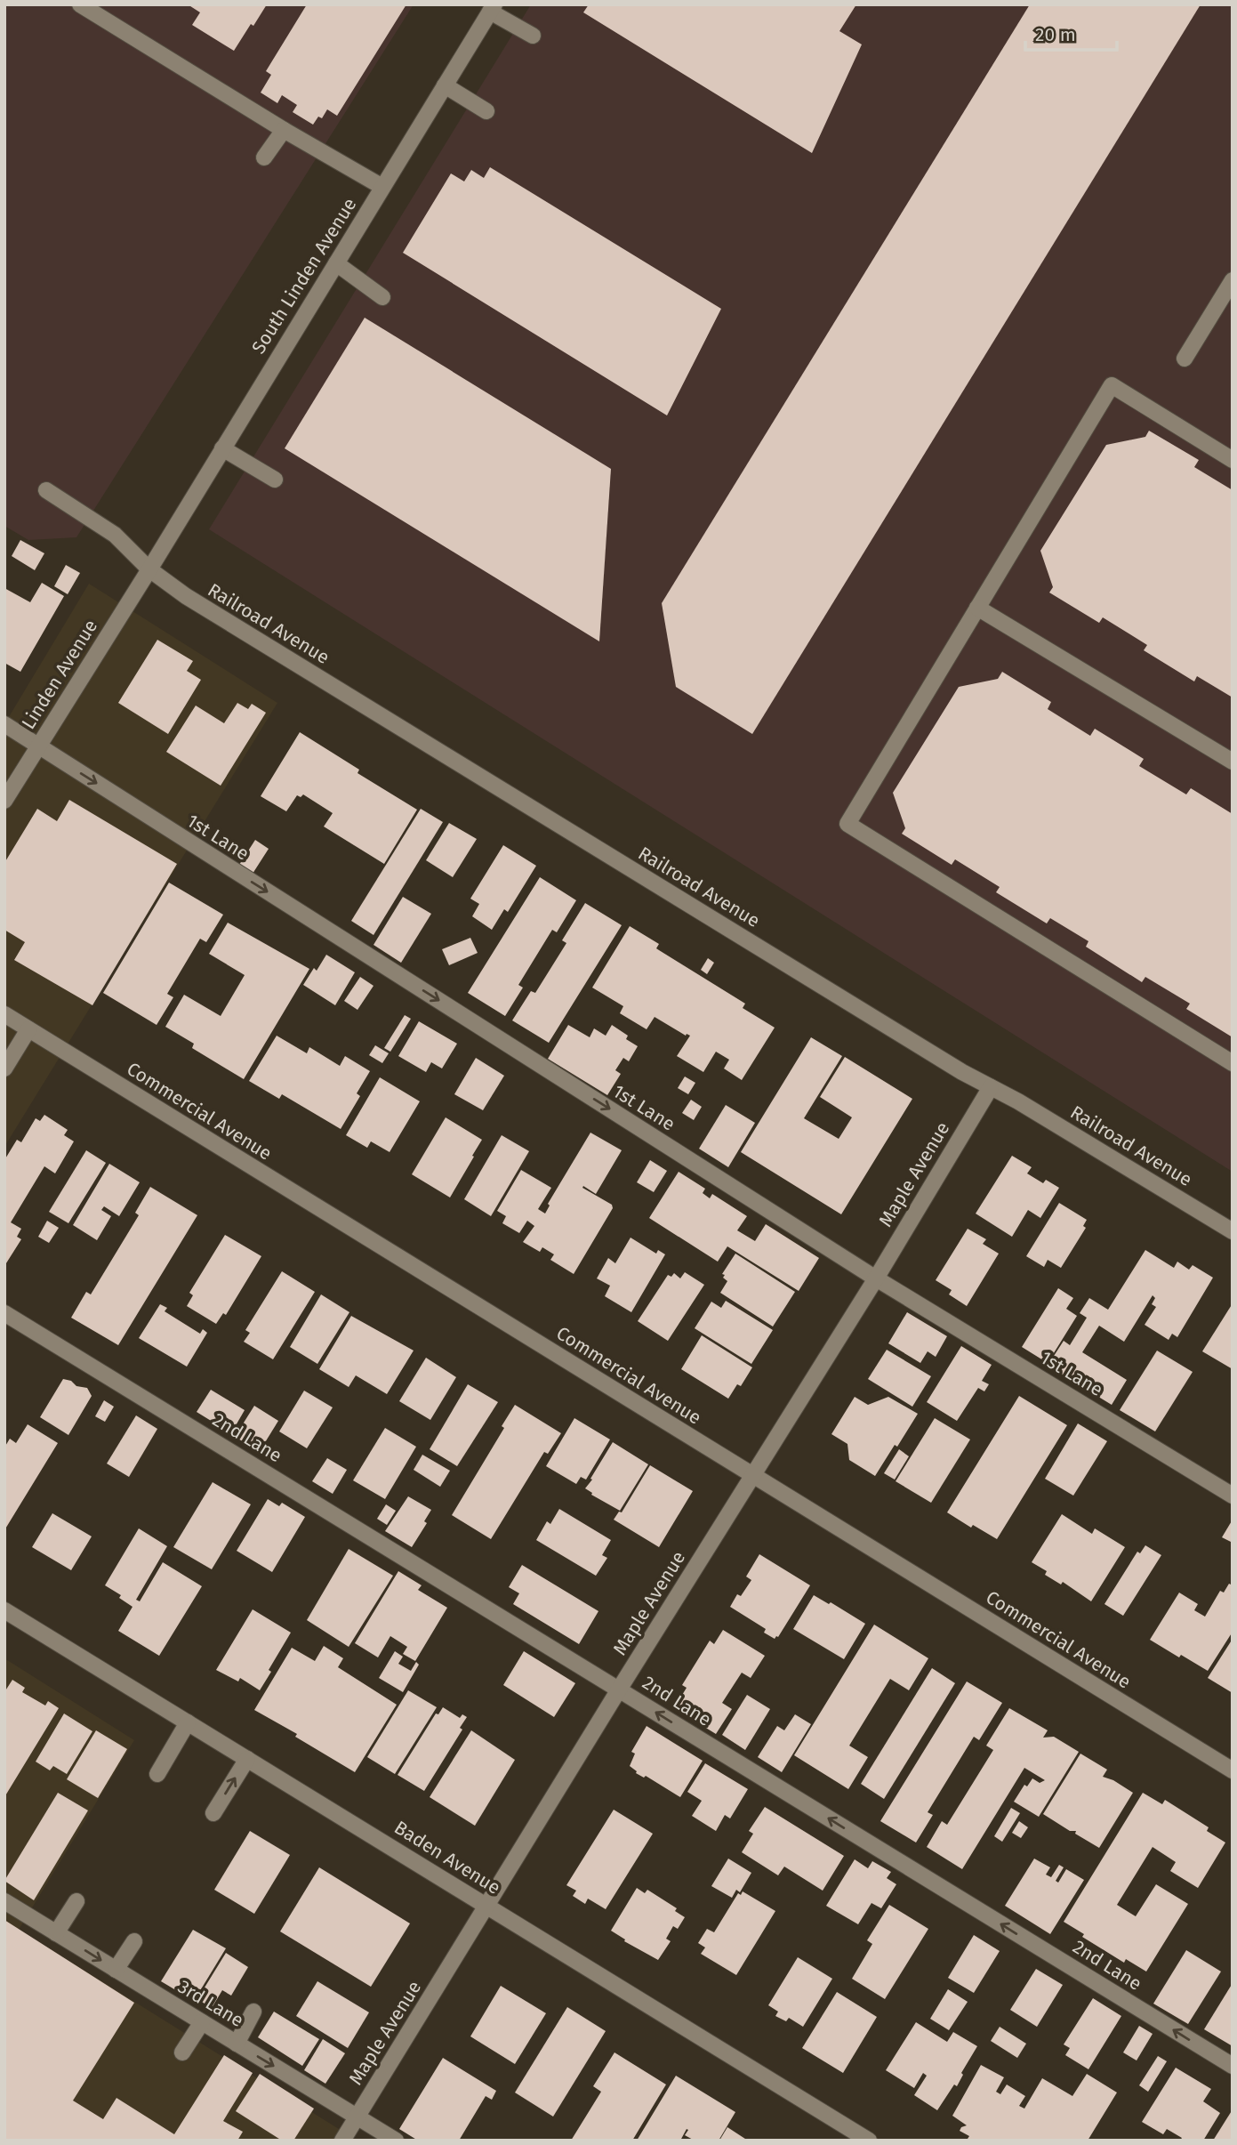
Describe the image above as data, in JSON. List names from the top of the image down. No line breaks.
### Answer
{"streets":{"street":["South Linden Avenue","Railroad Avenue","Linden Avenue","1st Lane","Commercial Avenue","Maple Avenue","2nd Lane","Baden Avenue","3rd Lane"]},"crossings":[["South Linden Avenue","Railroad Avenue"],["South Linden Avenue","Linden Avenue"],["Railroad Avenue","Linden Avenue"],["Railroad Avenue","Maple Avenue"],["Linden Avenue","1st Lane"],["1st Lane","Maple Avenue"],["Commercial Avenue","Maple Avenue"],["Maple Avenue","2nd Lane"],["Maple Avenue","Baden Avenue"],["Maple Avenue","3rd Lane"]],"one_way":["1st Lane","2nd Lane","3rd Lane"],"scale_bar":"20 m"}
